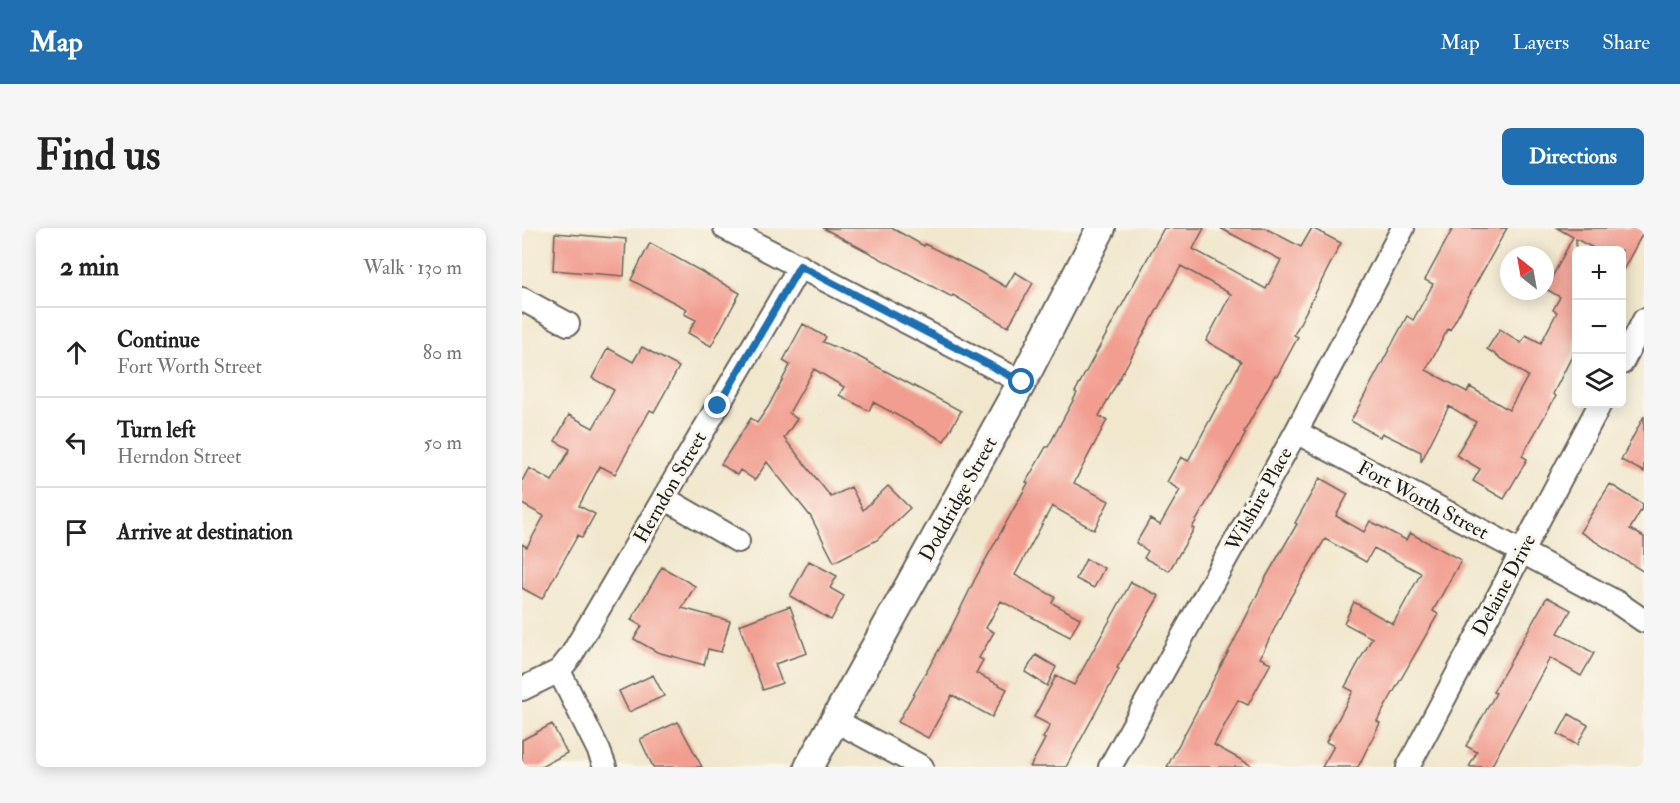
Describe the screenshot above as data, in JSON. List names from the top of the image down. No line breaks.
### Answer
{"streets":{"main road":["Doddridge Street"],"street":["Herndon Street","Wilshire Place","Fort Worth Street","Delaine Drive"]},"crossings":[["Wilshire Place","Fort Worth Street"],["Fort Worth Street","Delaine Drive"]],"north":"top left","page":{"header":"Map","nav":["Map","Layers","Share"],"buttons":"Directions","title":"Find us","heading":["2 min","Walk · 130 m"],"map_buttons":["+","−"],"list":[["Continue","Fort Worth Street","80 m"],["Turn left","Herndon Street","50 m"],"Arrive at destination"]}}
